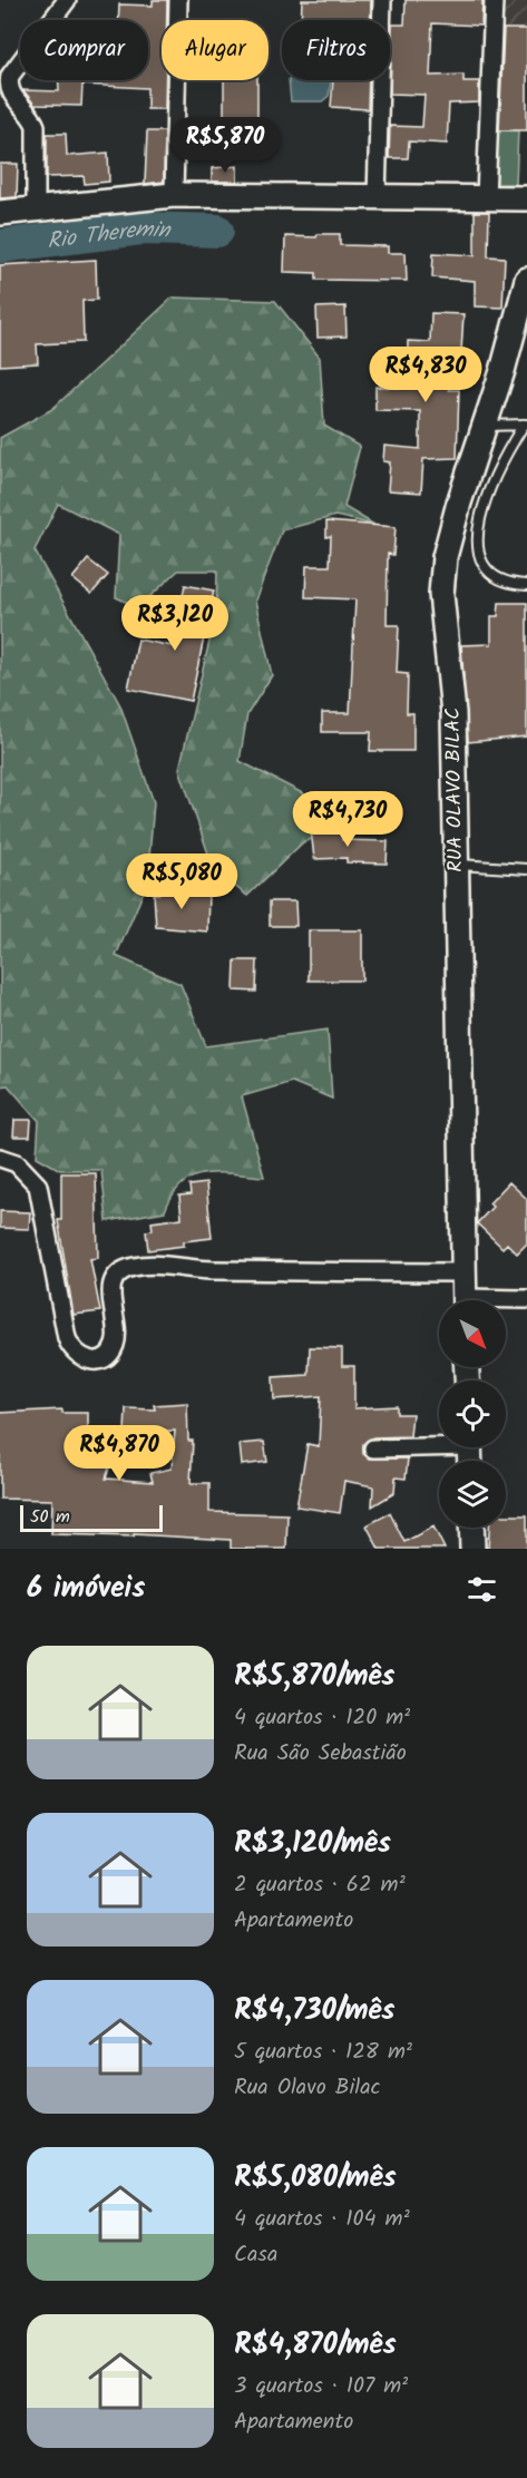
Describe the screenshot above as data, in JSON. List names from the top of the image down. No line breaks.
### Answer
{"streets":{"main road":["RUA OLAVO BILAC"]},"water":["Rio Theremin"],"scale_bar":"50 m","north":"bottom right","page":{"chip":["Comprar","Alugar","Filtros"],"price":["R$5,870","R$4,830","R$3,120","R$4,730","R$5,080","R$4,870"],"scale":"50 m","heading":"6 imóveis","list":[{"name":"R$5,870/mês","note":"4 quartos · 120 m² · Rua São Sebastião"},{"name":"R$3,120/mês","note":"2 quartos · 62 m² · Apartamento"},{"name":"R$4,730/mês","note":"5 quartos · 128 m² · Rua Olavo Bilac"},{"name":"R$5,080/mês","note":"4 quartos · 104 m² · Casa"},{"name":"R$4,870/mês","note":"3 quartos · 107 m² · Apartamento"}]}}
